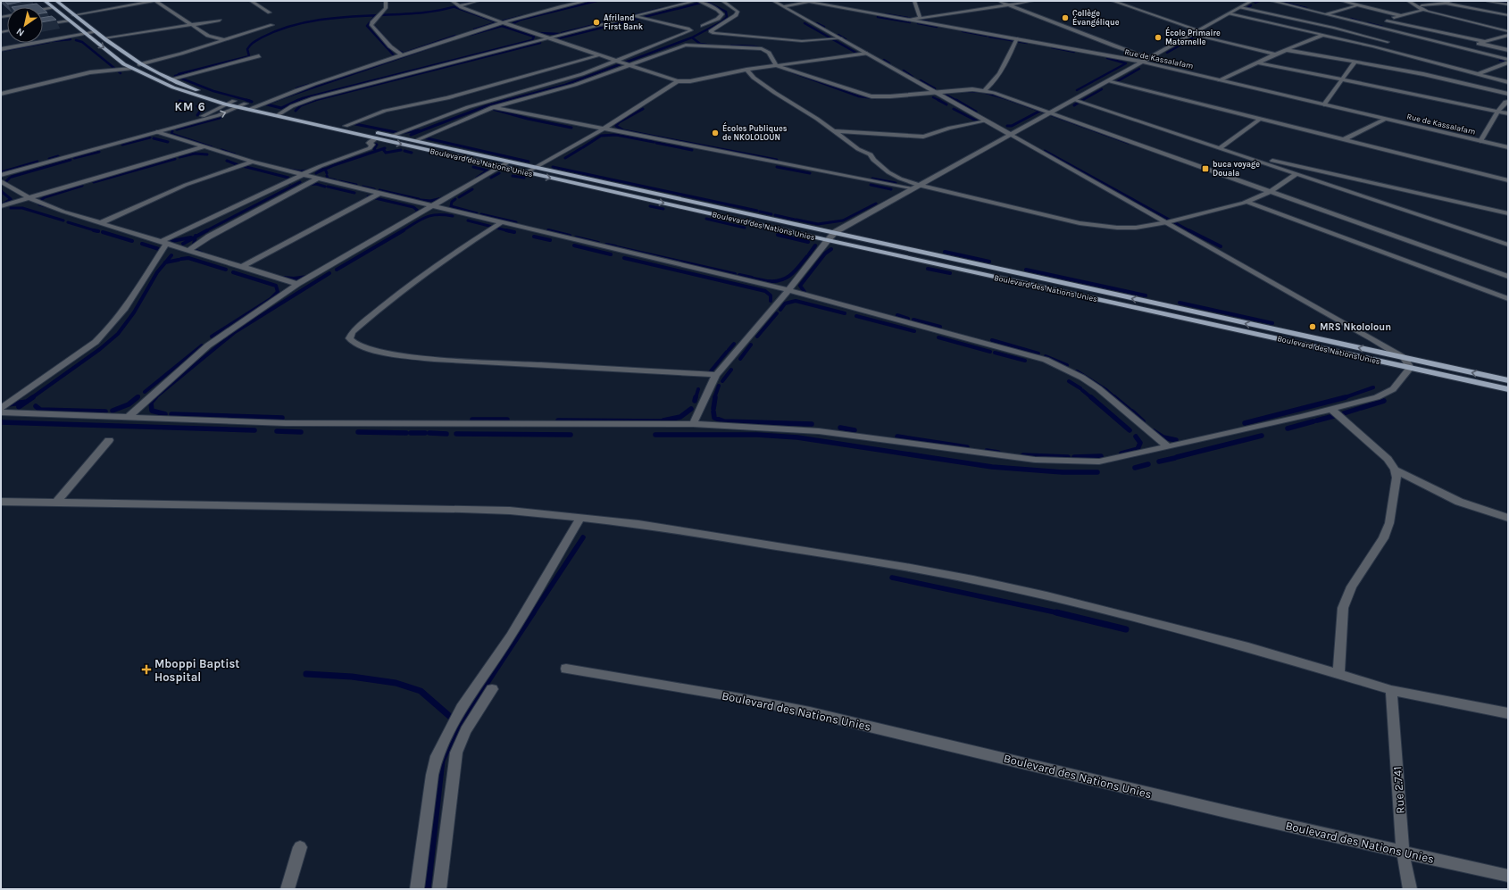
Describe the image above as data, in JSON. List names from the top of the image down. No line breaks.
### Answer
{"streets":{"main road":["Boulevard des Nations Unies"],"street":["Rue de Kassalafam","Rue 2.741"]},"crossings":[["Boulevard des Nations Unies","Rue 2.741"]],"districts":["KM 6"],"places":{"other":["Collège Évangélique","Afriland First Bank","École Primaire Maternelle","Écoles Publiques de NKOLOLOUN","MRS Nkololoun"],"transit":["buca voyage Douala"],"health":["Mboppi Baptist Hospital"]},"north":"bottom left"}
